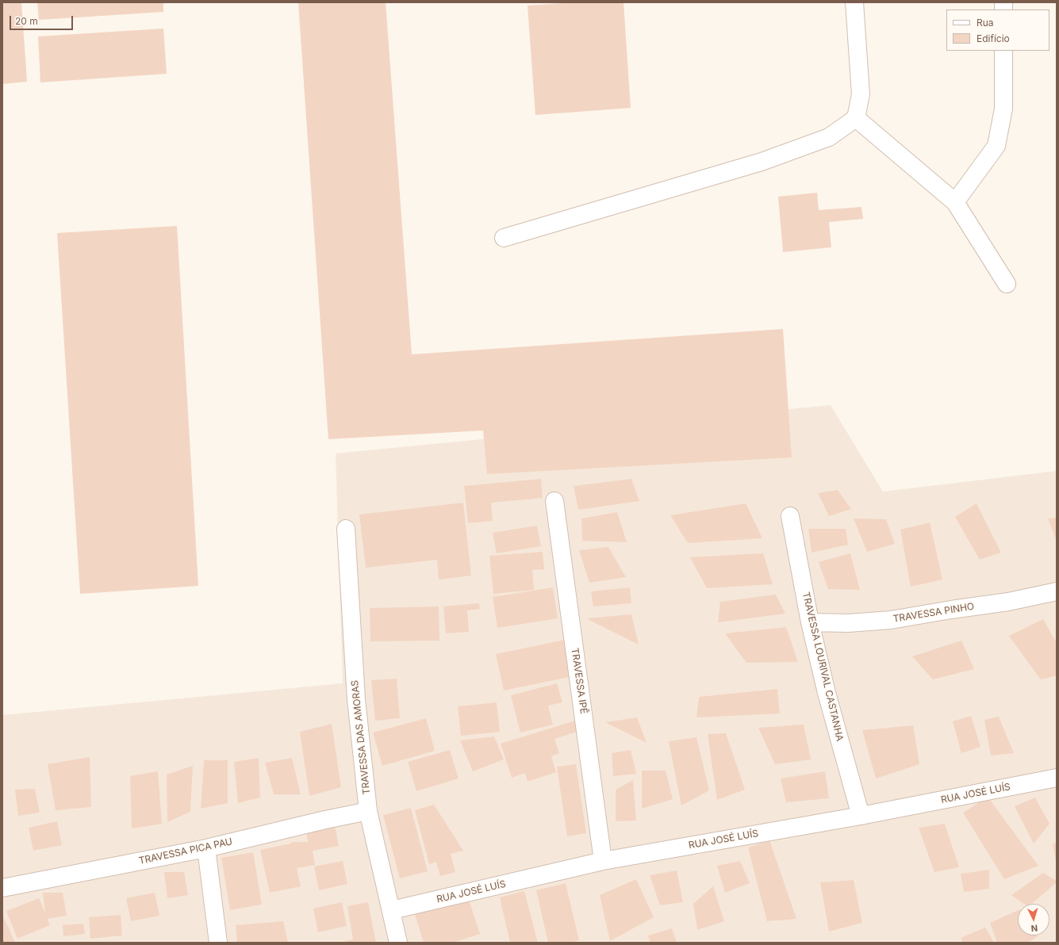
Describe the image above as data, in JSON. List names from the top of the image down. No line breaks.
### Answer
{"streets":{"street":["TRAVESSA PINHO","TRAVESSA LOURIVAL CASTANHA","TRAVESSA IPÊ","TRAVESSA DAS AMORAS","RUA JOSÉ LUÍS","TRAVESSA PICA PAU"]},"crossings":[["TRAVESSA PINHO","TRAVESSA LOURIVAL CASTANHA"],["TRAVESSA LOURIVAL CASTANHA","RUA JOSÉ LUÍS"],["TRAVESSA IPÊ","RUA JOSÉ LUÍS"],["TRAVESSA DAS AMORAS","RUA JOSÉ LUÍS"],["TRAVESSA DAS AMORAS","TRAVESSA PICA PAU"]],"legend":["Rua","Edifício"],"scale_bar":"20 m","north":"bottom"}
